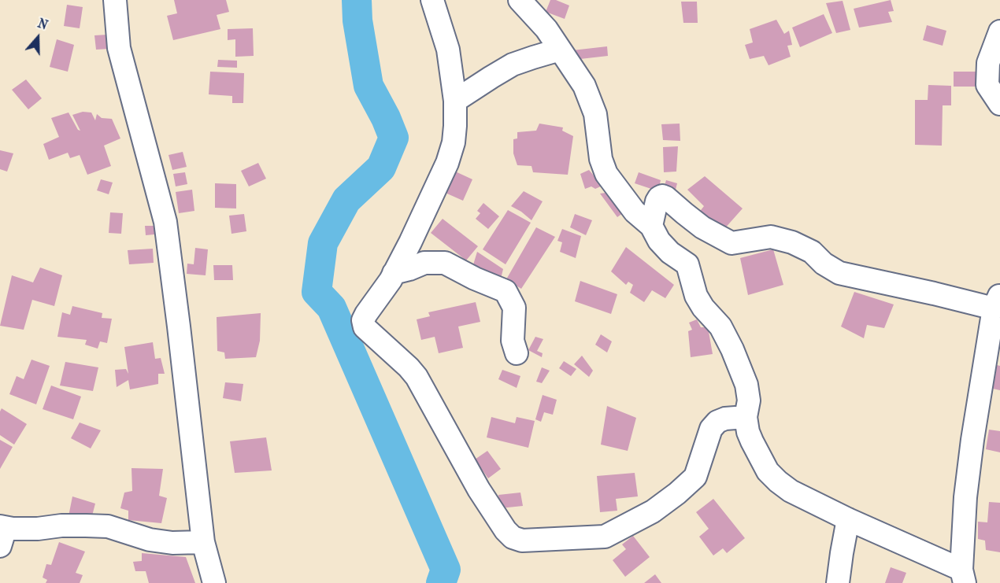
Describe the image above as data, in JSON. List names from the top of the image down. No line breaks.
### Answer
{"north":"top"}
